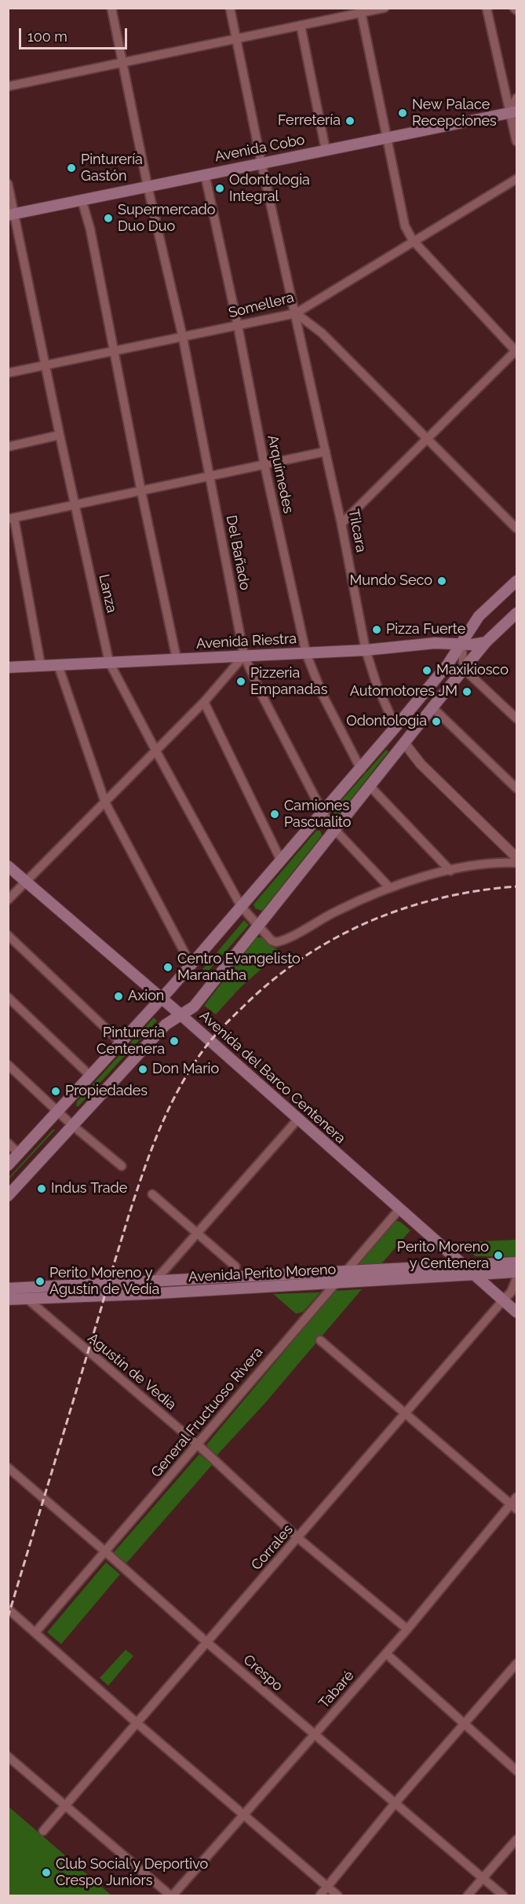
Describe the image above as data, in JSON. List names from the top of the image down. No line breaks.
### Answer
{"streets":{"main road":["Avenida Cobo","Tilcara","Avenida Riestra","Avenida del Barco Centenera","Avenida Perito Moreno"],"street":["Somellera","Arquímedes","Del Bañado","Lanza","Agustín de Vedia","General Fructuoso Rivera","Corrales","Crespo","Tabaré"]},"crossings":[["Avenida Cobo","Arquímedes"],["Avenida Cobo","Tilcara"],["Avenida Cobo","Del Bañado"],["Avenida Cobo","Lanza"],["Somellera","Arquímedes"],["Somellera","Tilcara"],["Somellera","Del Bañado"],["Somellera","Lanza"],["Arquímedes","Avenida Riestra"],["Tilcara","Avenida Riestra"],["Del Bañado","Lanza"],["Del Bañado","Avenida Riestra"],["Lanza","Avenida Riestra"],["Avenida del Barco Centenera","Avenida Perito Moreno"],["Avenida del Barco Centenera","General Fructuoso Rivera"],["Avenida del Barco Centenera","Corrales"],["Avenida Perito Moreno","Agustín de Vedia"],["Avenida Perito Moreno","General Fructuoso Rivera"],["Agustín de Vedia","General Fructuoso Rivera"],["Agustín de Vedia","Corrales"],["Agustín de Vedia","Tabaré"],["General Fructuoso Rivera","Crespo"],["Corrales","Crespo"],["Crespo","Tabaré"]],"places":["New Palace Recepciones","Ferretería","Pinturería Gastón","Odontologia Integral","Supermercado Duo Duo","Mundo Seco","Pizza Fuerte","Maxikiosco","Pizzeria Empanadas","Automotores JM","Odontologia","Camiones Pascualito","Centro Evangelisto Maranatha","Axion","Pinturería Centenera","Don Mario","Propiedades","Indus Trade","Perito Moreno y Centenera","Perito Moreno y Agustín de Vedía","Club Social y Deportivo Crespo Juniors"],"scale_bar":"100 m"}
